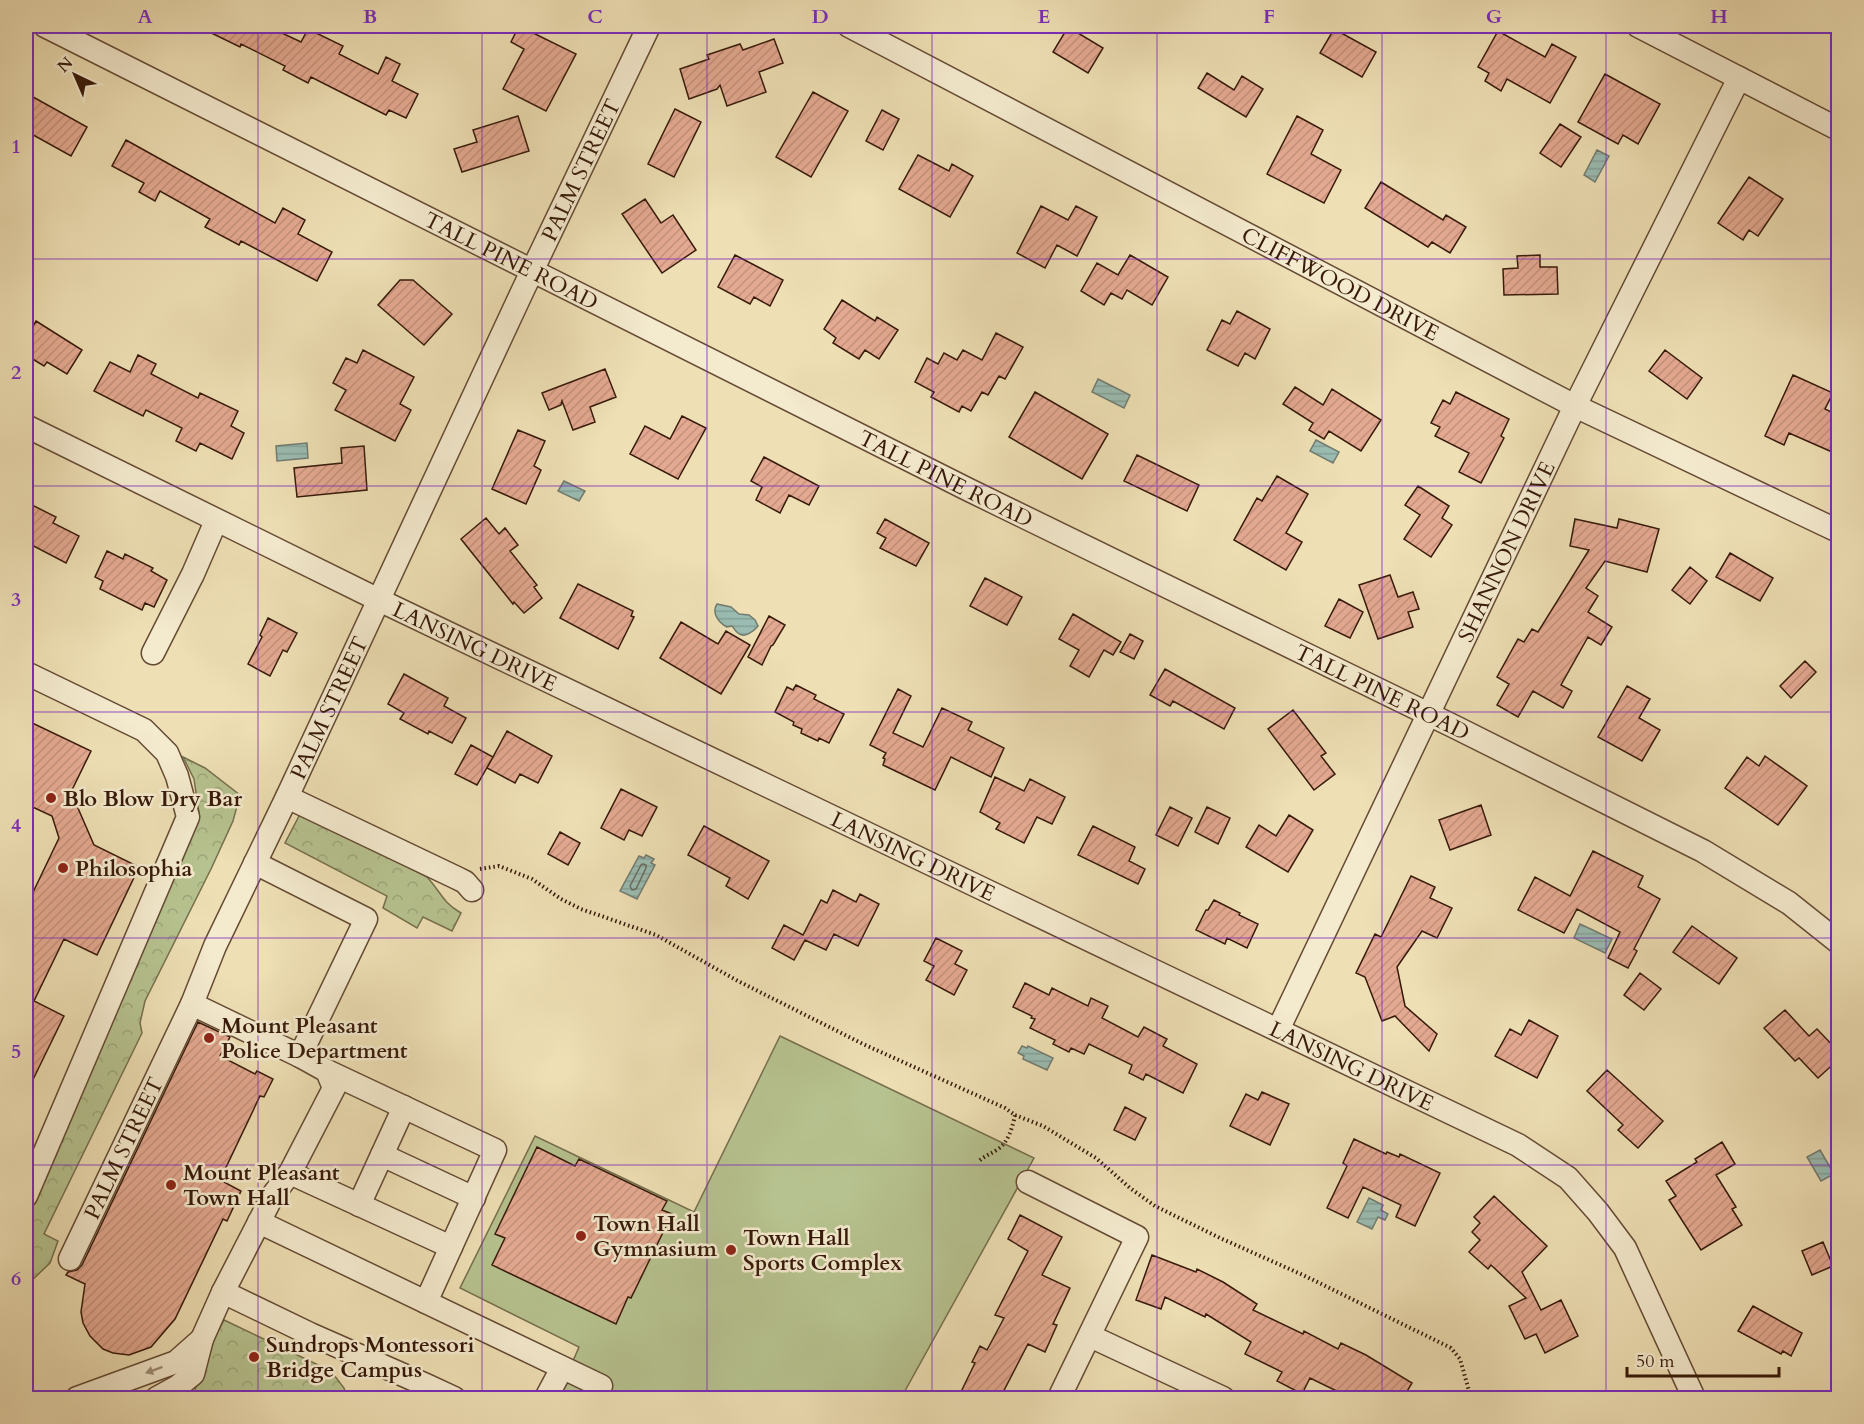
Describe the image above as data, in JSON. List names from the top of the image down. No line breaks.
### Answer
{"streets":{"street":["PALM STREET","TALL PINE ROAD","CLIFFWOOD DRIVE","SHANNON DRIVE","LANSING DRIVE"]},"crossings":[["PALM STREET","TALL PINE ROAD"],["PALM STREET","LANSING DRIVE"],["TALL PINE ROAD","SHANNON DRIVE"],["CLIFFWOOD DRIVE","SHANNON DRIVE"],["SHANNON DRIVE","LANSING DRIVE"]],"places":["Blo Blow Dry Bar","Philosophia","Mount Pleasant Police Department","Mount Pleasant Town Hall","Town Hall Gymnasium","Town Hall Sports Complex","Sundrops Montessori Bridge Campus"],"scale_bar":"50 m","north":"top left","grid":{"columns":["A","B","C","D","E","F","G","H"],"rows":["1","2","3","4","5","6"]}}
